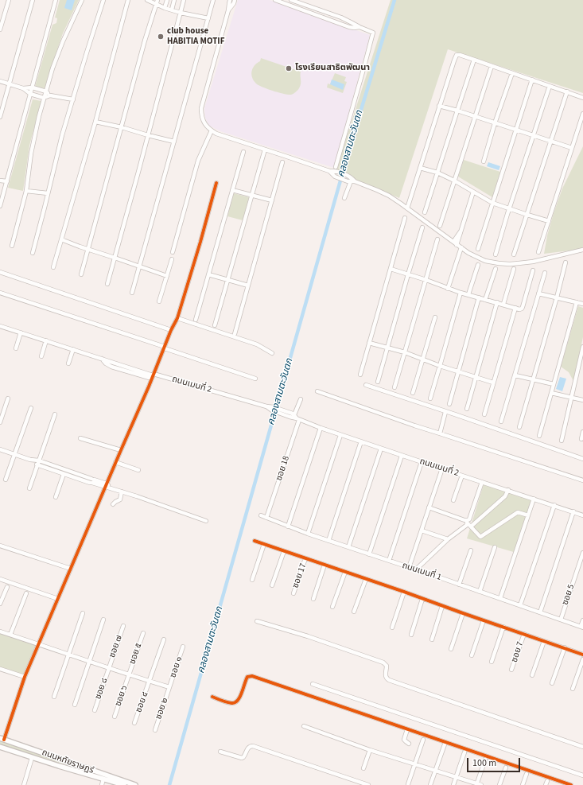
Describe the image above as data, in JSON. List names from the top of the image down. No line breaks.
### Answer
{"streets":{"main road":["ถนนหทัยราษฎร์"],"street":["ถนนเมนที่ 2","ซอย 18","ถนนเมนที่ 1","ซอย 17","ซอย 5","ซอย ๗","ซอย 7","ซอย ๕","ซอย ๑","ซอย ๘","ซอย ๖","ซอย ๔","ซอย ๒"]},"crossings":[["ถนนเมนที่ 2","ซอย 18"],["ซอย 18","ถนนเมนที่ 1"],["ถนนเมนที่ 1","ซอย 5"],["ซอย ๗","ซอย ๘"],["ซอย ๕","ซอย ๖"],["ซอย ๑","ซอย ๒"]],"water":["คลองสามตะวันตก"],"places":["club house HABITIA MOTIF","โรงเรียนสาธิตพัฒนา"],"scale_bar":"100 m"}
